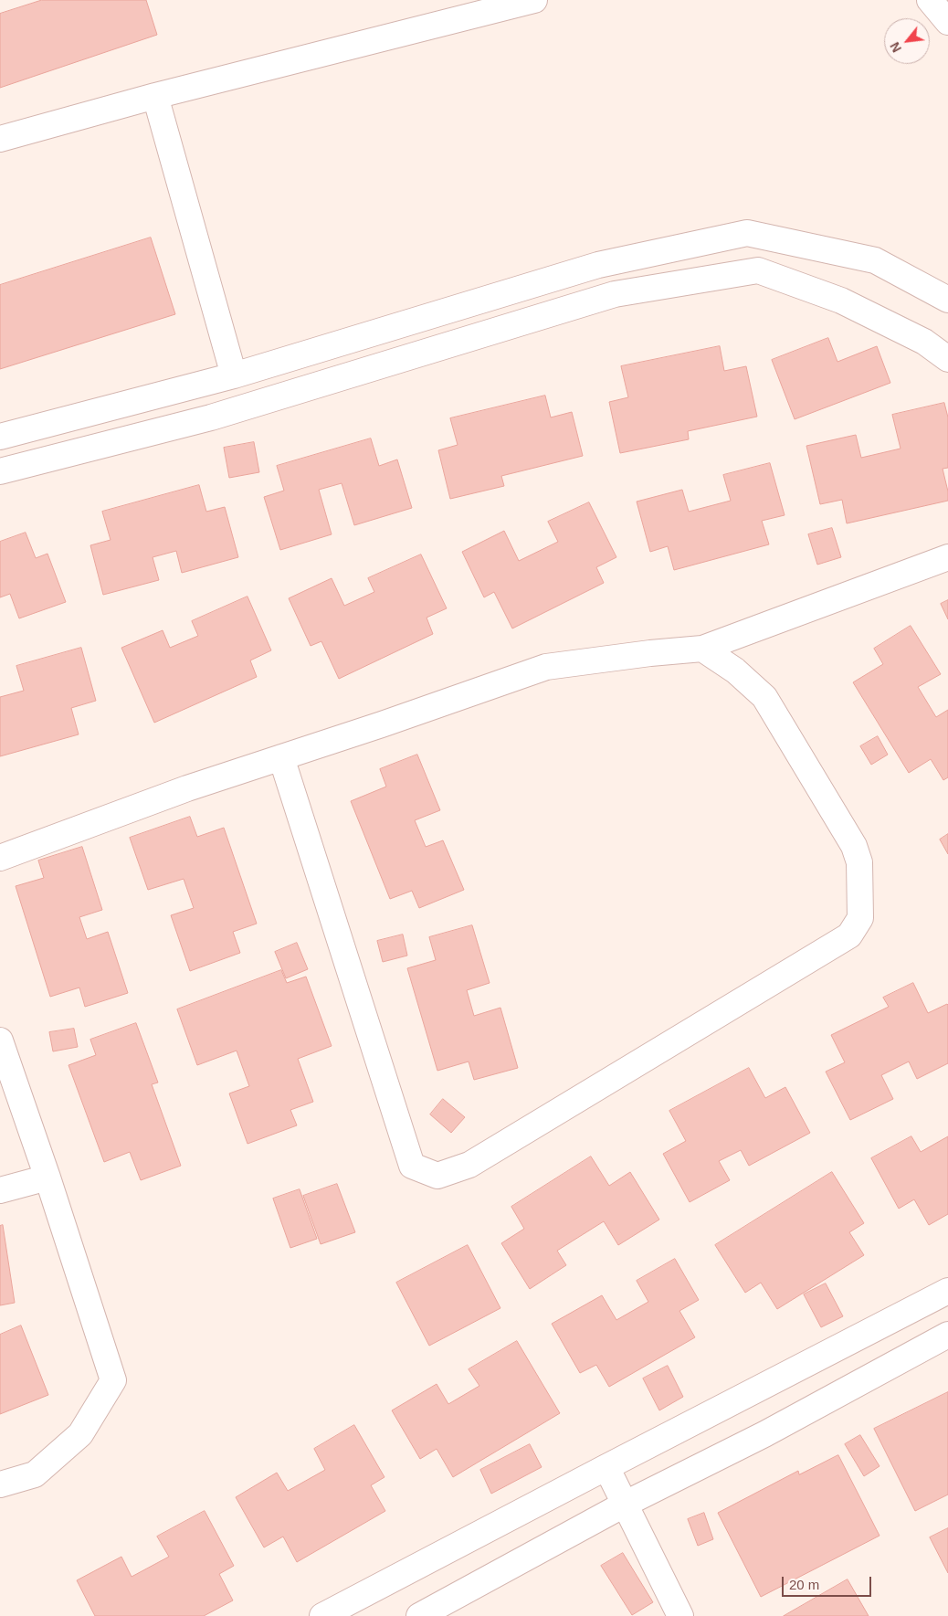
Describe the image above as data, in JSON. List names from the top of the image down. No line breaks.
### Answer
{"scale_bar":"20 m","north":"bottom left"}
